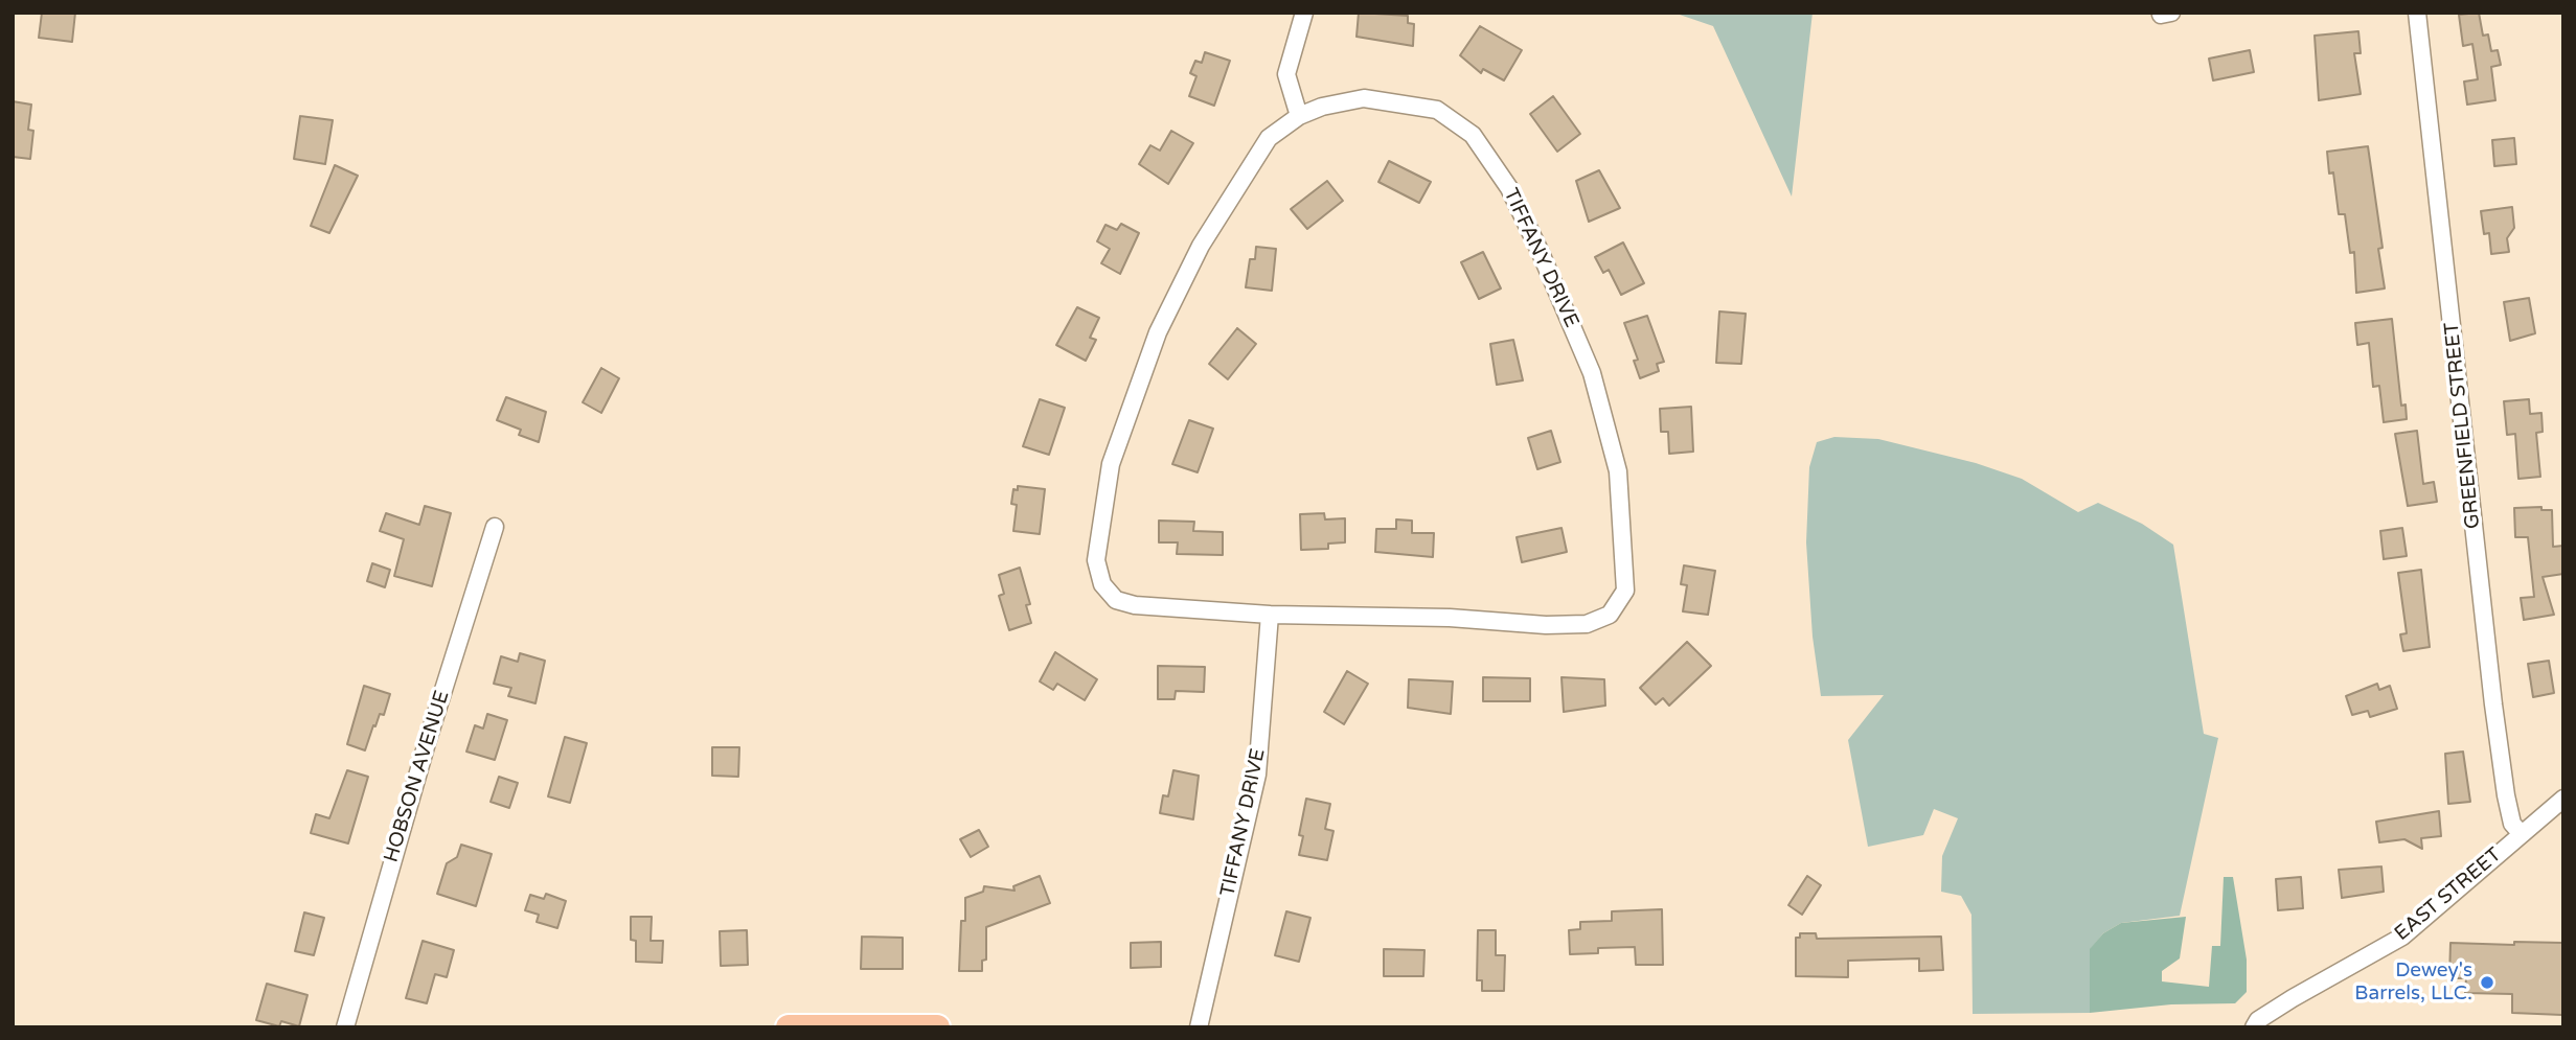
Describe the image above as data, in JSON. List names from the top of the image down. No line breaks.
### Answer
{"streets":{"street":["TIFFANY DRIVE","GREENFIELD STREET","HOBSON AVENUE","EAST STREET"]},"crossings":[["GREENFIELD STREET","EAST STREET"]],"places":["Dewey's Barrels, LLC."]}
